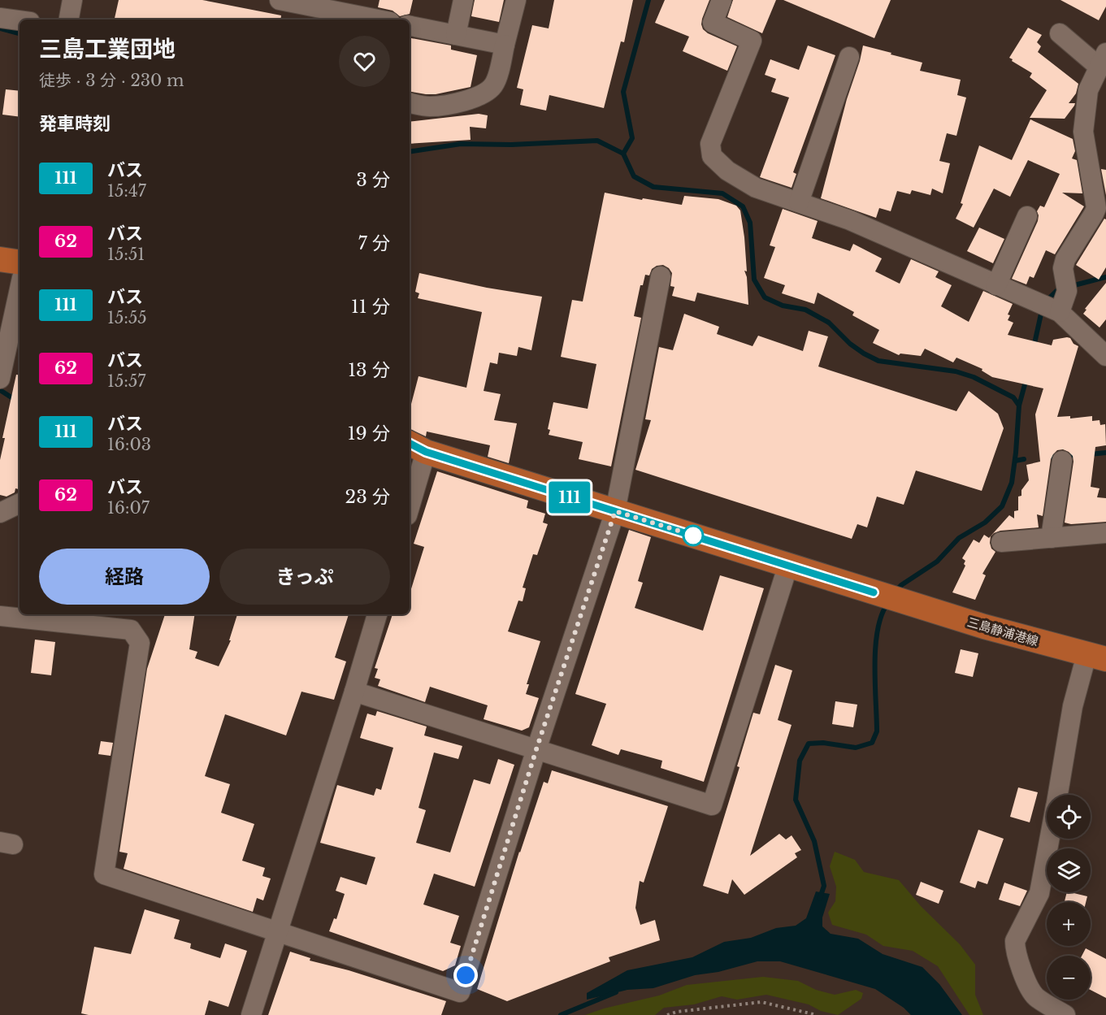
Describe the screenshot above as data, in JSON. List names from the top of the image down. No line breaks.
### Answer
{"streets":{"main road":["三島静浦港線"]},"lines":["bus line 111"],"page":{"on_map":"111","heading":[["三島工業団地","徒歩 · 3 分 · 230 m"],"発車時刻"],"list":[{"mark":"111","name":"バス","note":"15:47","value":"3 分"},{"mark":"62","name":"バス","note":"15:51","value":"7 分"},{"mark":"111","name":"バス","note":"15:55","value":"11 分"},{"mark":"62","name":"バス","note":"15:57","value":"13 分"},{"mark":"111","name":"バス","note":"16:03","value":"19 分"},{"mark":"62","name":"バス","note":"16:07","value":"23 分"}],"buttons":["経路","きっぷ"],"map_buttons":["+","−"]}}
